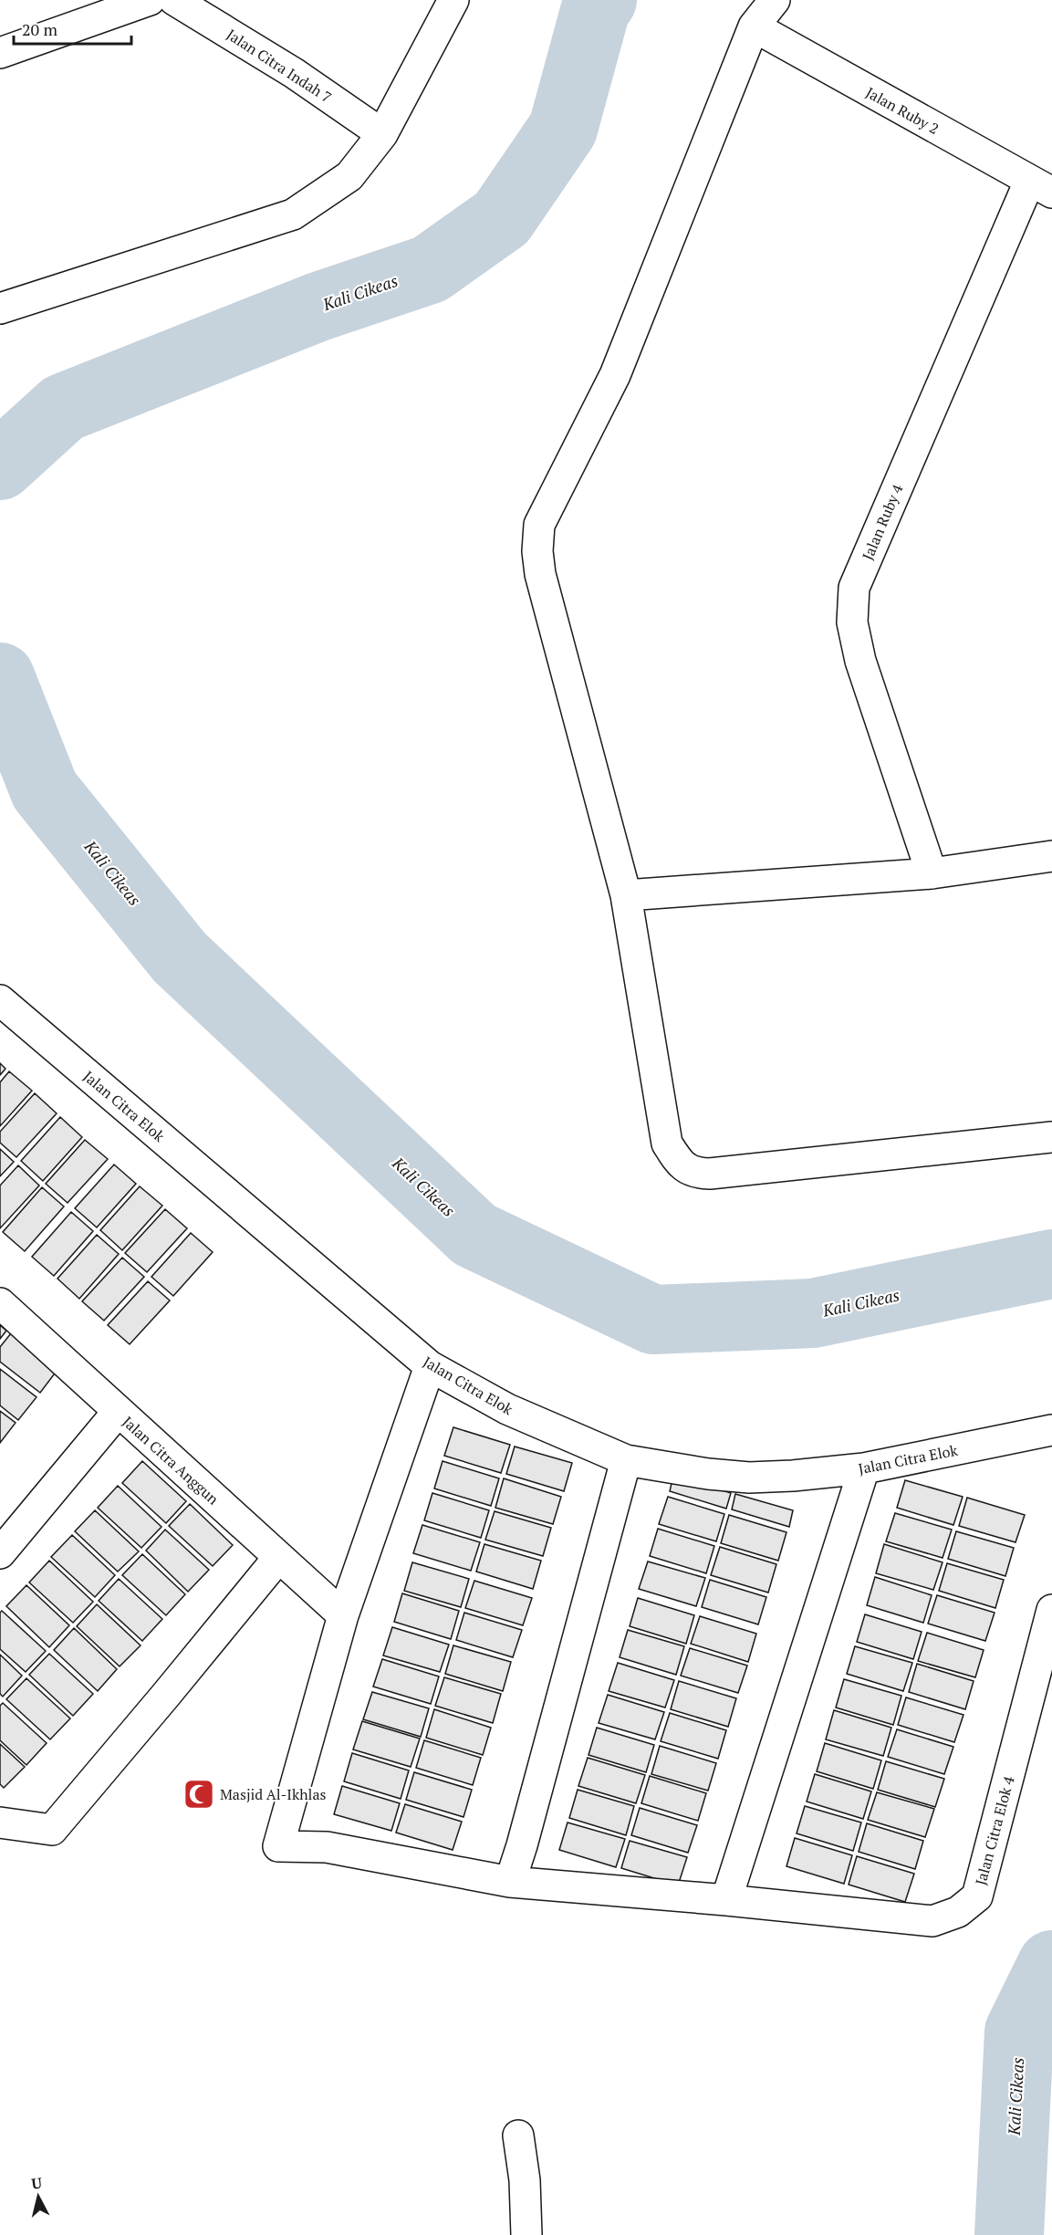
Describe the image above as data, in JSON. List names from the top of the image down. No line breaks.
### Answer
{"streets":{"street":["Jalan Citra Indah 7","Jalan Ruby 2","Jalan Ruby 4","Jalan Citra Elok","Jalan Citra Anggun","Jalan Citra Elok 4"]},"crossings":[["Jalan Ruby 2","Jalan Ruby 4"],["Jalan Citra Anggun","Jalan Citra Elok 4"]],"water":["Kali Cikeas"],"places":{"mosque":["Masjid Al-Ikhlas"]},"scale_bar":"20 m","north":"top"}
